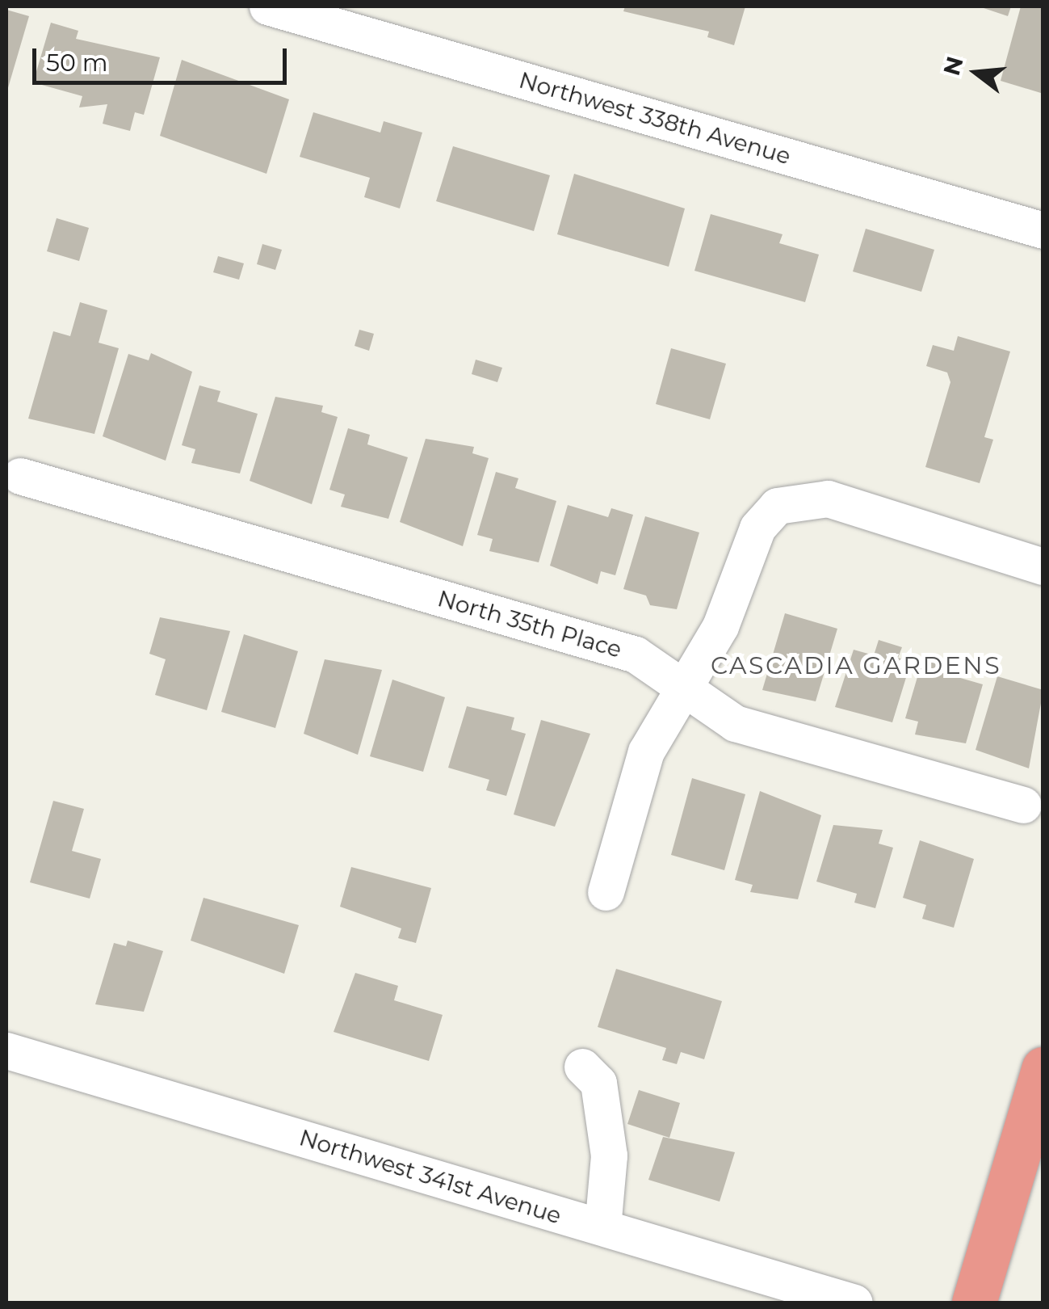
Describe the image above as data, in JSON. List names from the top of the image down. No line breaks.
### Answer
{"streets":{"street":["Northwest 338th Avenue","North 35th Place","Northwest 341st Avenue"]},"districts":["CASCADIA GARDENS"],"scale_bar":"50 m","north":"left"}
